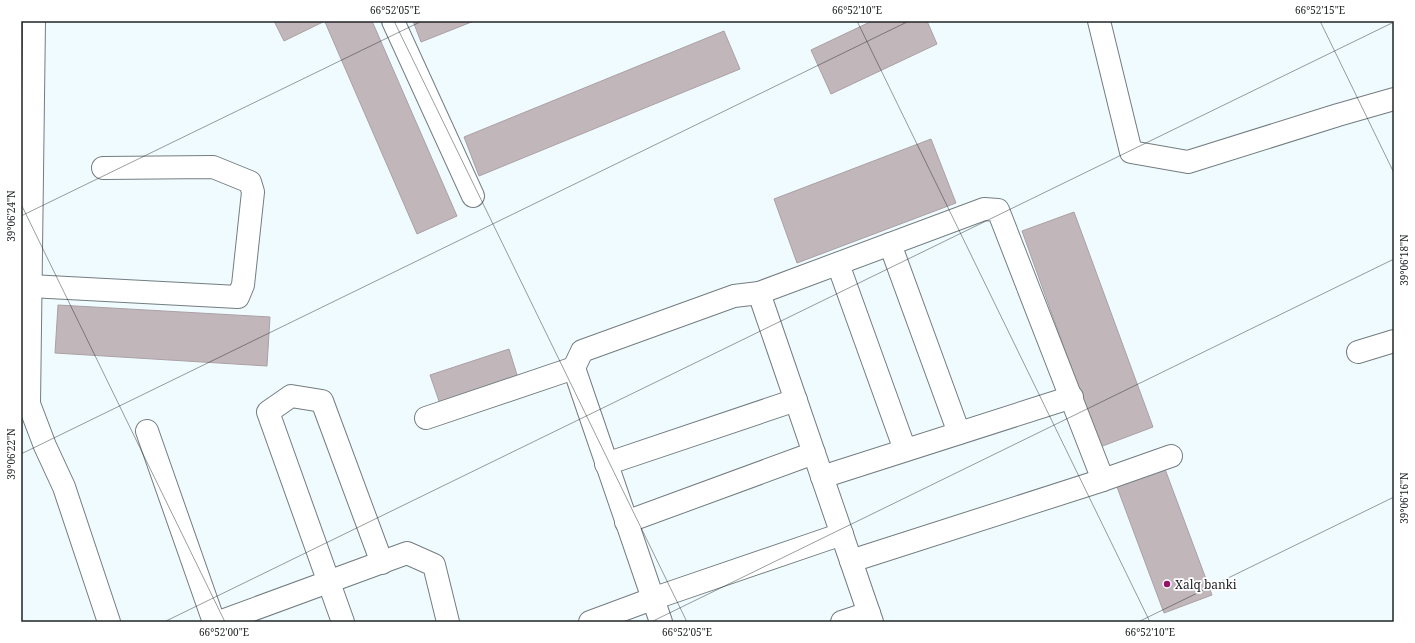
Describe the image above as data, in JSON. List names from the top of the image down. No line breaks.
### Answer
{"places":["Xalq banki"],"coordinates":["66°52'05\"E","66°52'10\"E","66°52'15\"E","39°06'24\"N","39°06'18\"N","39°06'22\"N","39°06'16\"N","66°52'00\"E"]}
